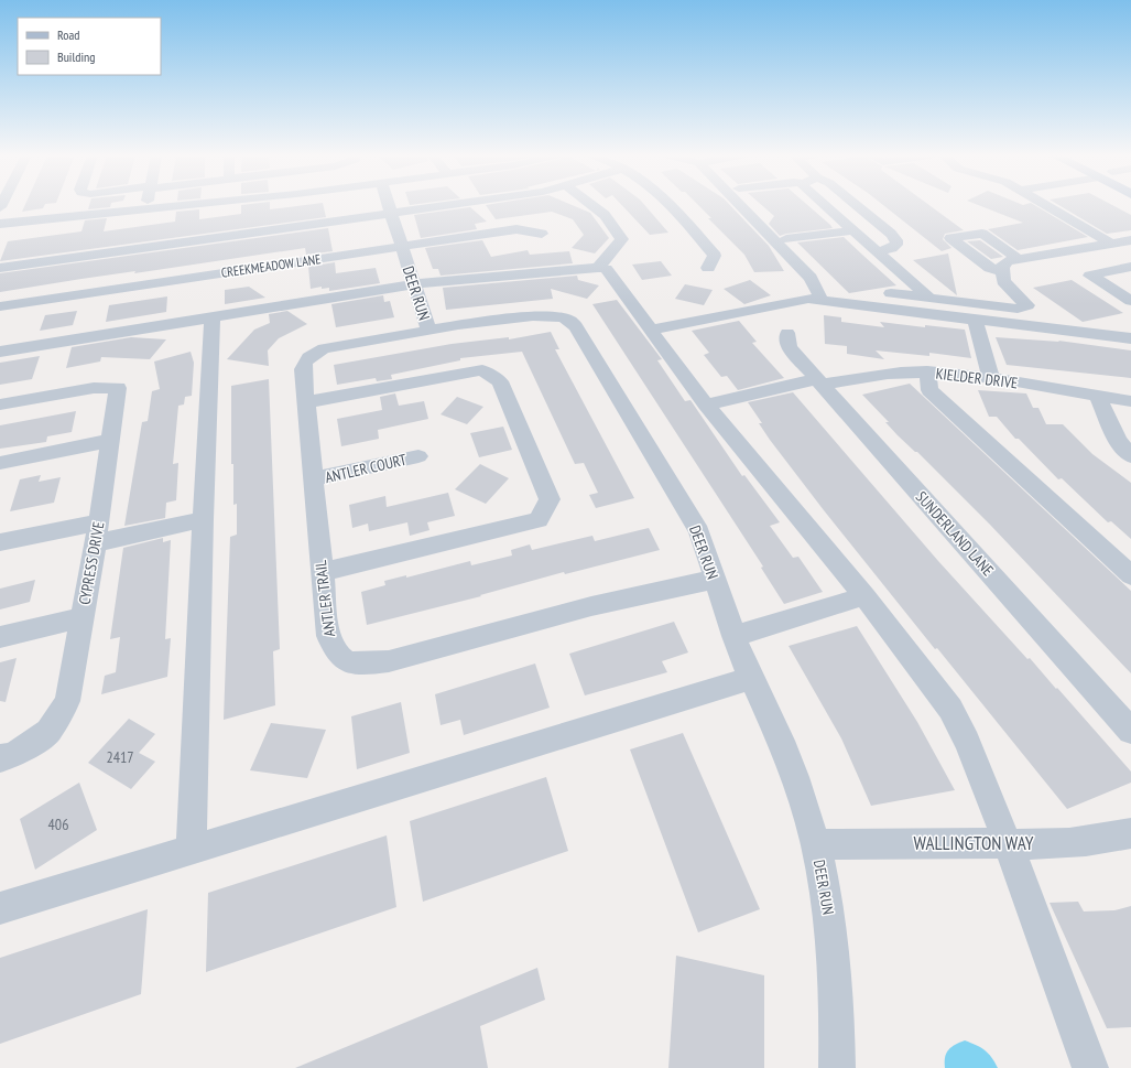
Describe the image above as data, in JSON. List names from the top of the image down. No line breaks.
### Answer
{"streets":{"street":["CREEKMEADOW LANE","DEER RUN","KIELDER DRIVE","ANTLER COURT","SUNDERLAND LANE","CYPRESS DRIVE","ANTLER TRAIL","WALLINGTON WAY"]},"crossings":[["CREEKMEADOW LANE","DEER RUN"],["DEER RUN","ANTLER TRAIL"],["DEER RUN","WALLINGTON WAY"],["KIELDER DRIVE","SUNDERLAND LANE"],["ANTLER COURT","ANTLER TRAIL"]],"house_numbers":["2417","406"],"legend":["Road","Building"]}
